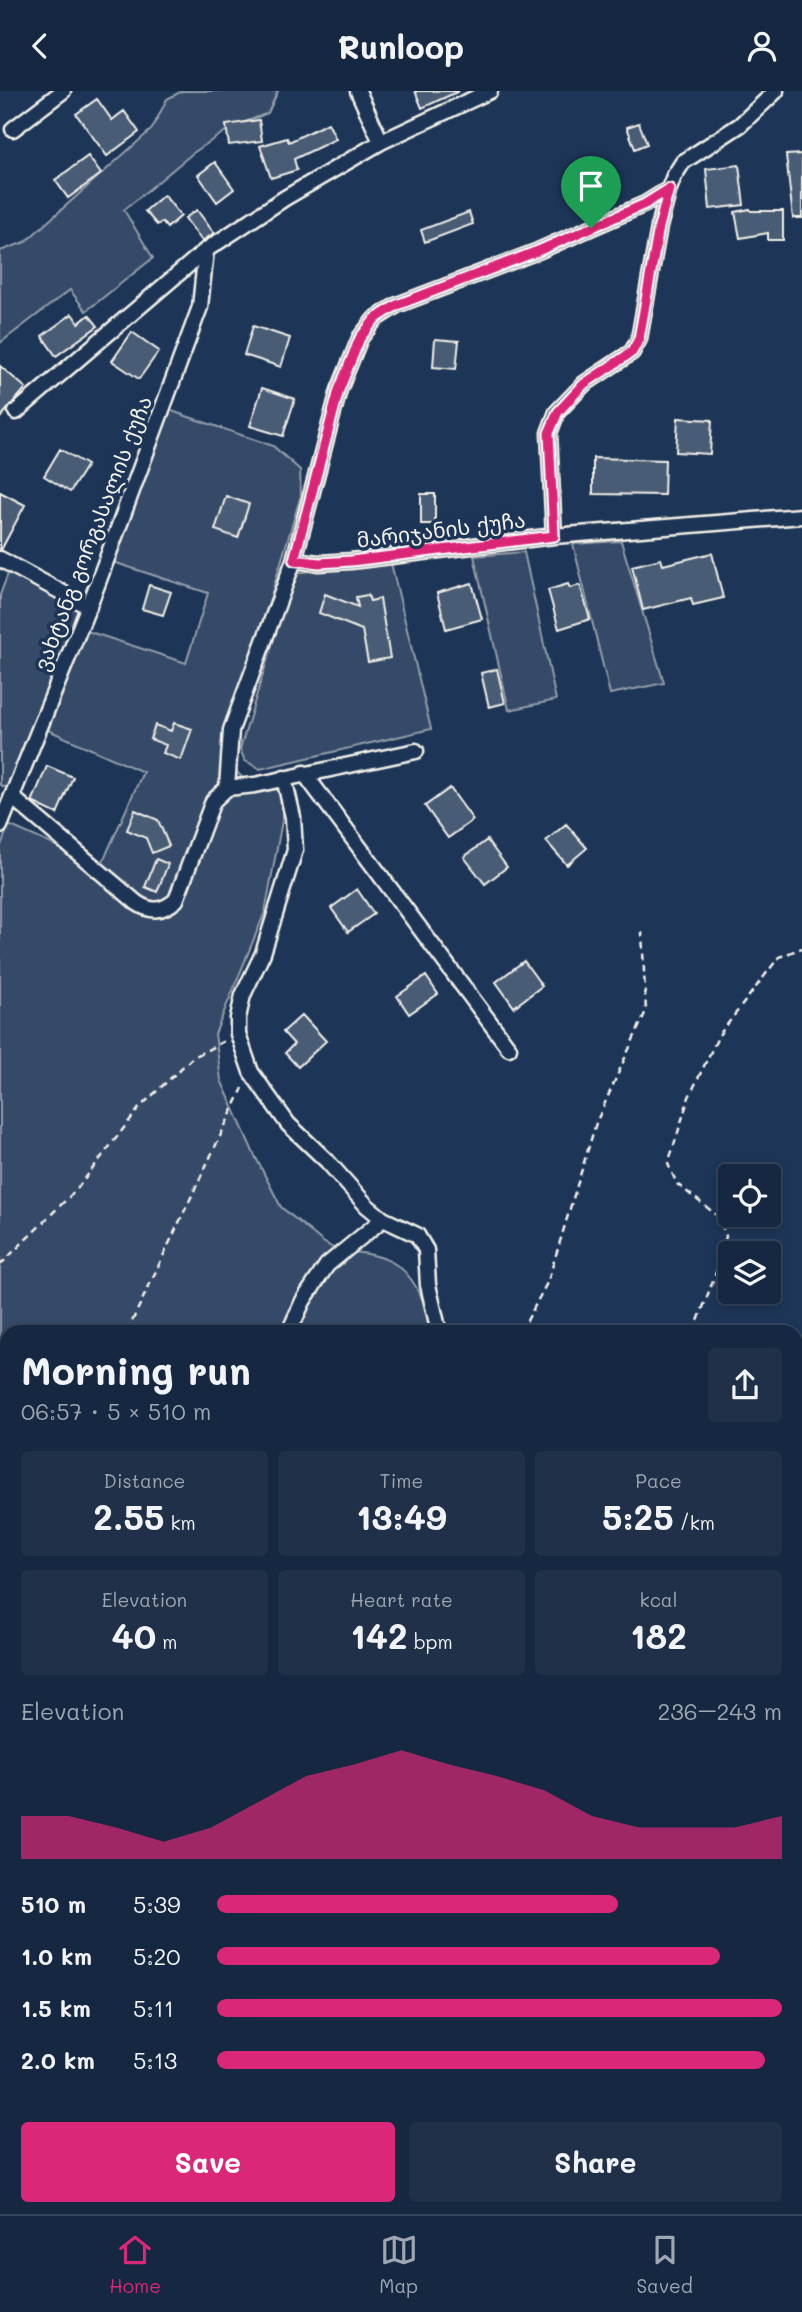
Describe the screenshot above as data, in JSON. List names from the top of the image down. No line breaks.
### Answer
{"streets":{"street":["მარიჯანის ქუჩა","ვახტანგ გორგასალის ქუჩა"]},"page":{"header":"Runloop","heading":["Morning run","06:57 · 5 × 510 m"],"stats":[["Distance","2.55 km"],["Time","13:49"],["Pace","5:25 /km"],["Elevation","40 m"],["Heart rate","142 bpm"],["kcal","182"]],"chart":["Elevation","236–243 m"],"list":[{"name":"510 m","note":"5:39"},{"name":"1.0 km","note":"5:20"},{"name":"1.5 km","note":"5:11"},{"name":"2.0 km","note":"5:13"}],"buttons":["Save","Share"],"tabs":["Home","Map","Saved"]}}
